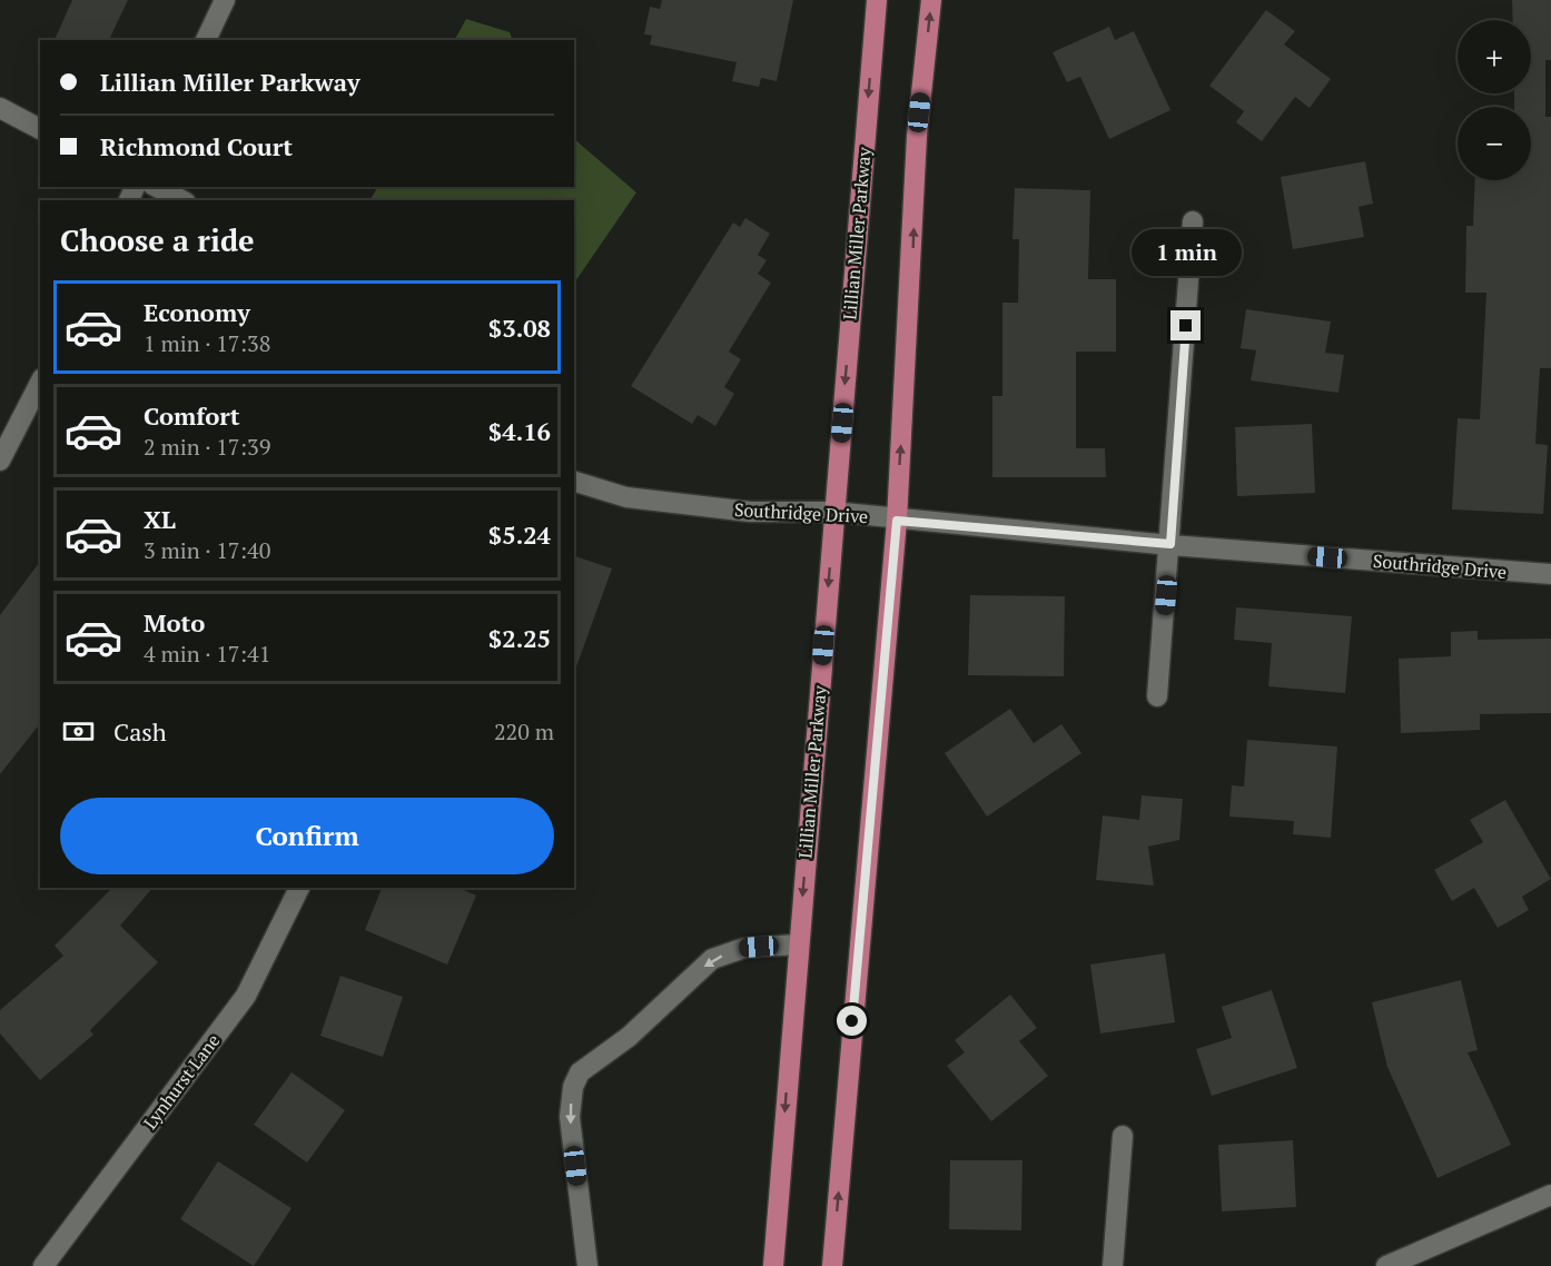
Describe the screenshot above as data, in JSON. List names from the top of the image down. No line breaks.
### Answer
{"streets":{"main road":["Lillian Miller Parkway"],"street":["Southridge Drive","Lynhurst Lane"]},"crossings":[["Lillian Miller Parkway","Southridge Drive"]],"page":{"map_buttons":["+","−"],"banner":["Lillian Miller Parkway","Richmond Court"],"heading":"Choose a ride","bubble":"1 min","list":[{"name":"Economy","note":"1 min · 17:38","value":"$3.08"},{"name":"Comfort","note":"2 min · 17:39","value":"$4.16"},{"name":"XL","note":"3 min · 17:40","value":"$5.24"},{"name":"Moto","note":"4 min · 17:41","value":"$2.25"}],"pay":["Cash","220 m"],"buttons":"Confirm"}}
